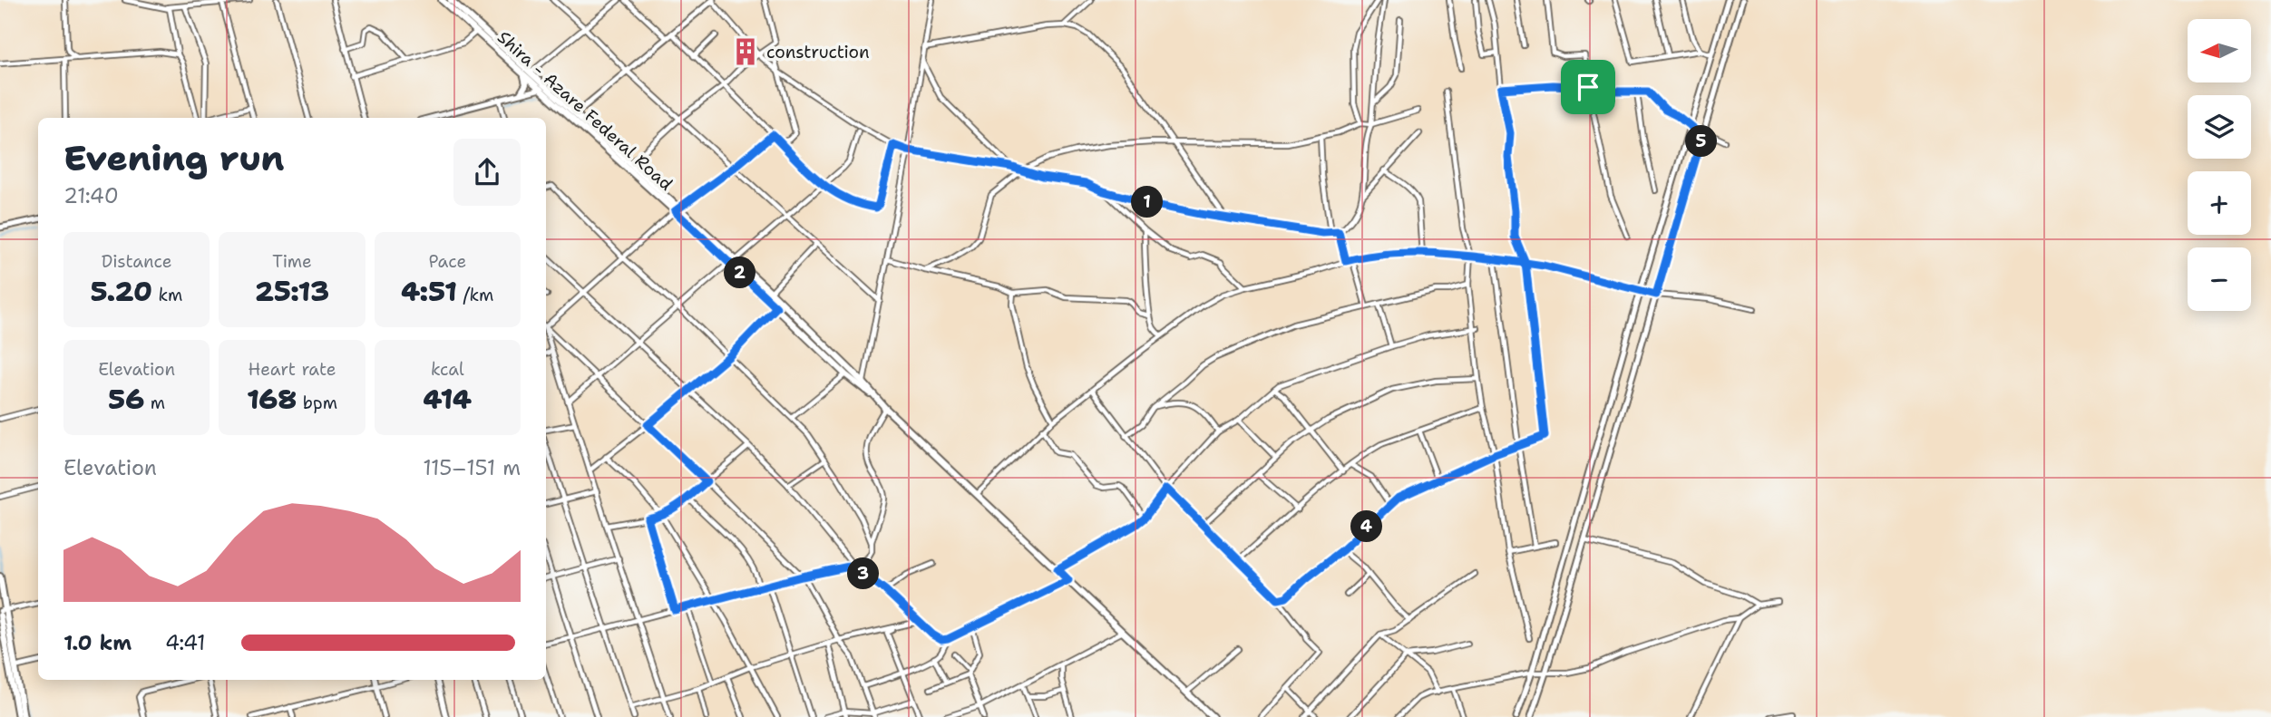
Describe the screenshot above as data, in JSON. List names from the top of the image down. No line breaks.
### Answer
{"streets":{"main road":["Shira - Azare Federal Road"]},"places":{"building":["construction"]},"north":"left","page":{"map_buttons":["+","−"],"heading":["Evening run","21:40"],"pins":["5","1","2","4","3"],"stats":[["Distance","5.20 km"],["Time","25:13"],["Pace","4:51 /km"],["Elevation","56 m"],["Heart rate","168 bpm"],["kcal","414"]],"chart":["Elevation","115–151 m"],"list":[{"name":"1.0 km","note":"4:41"}]}}
